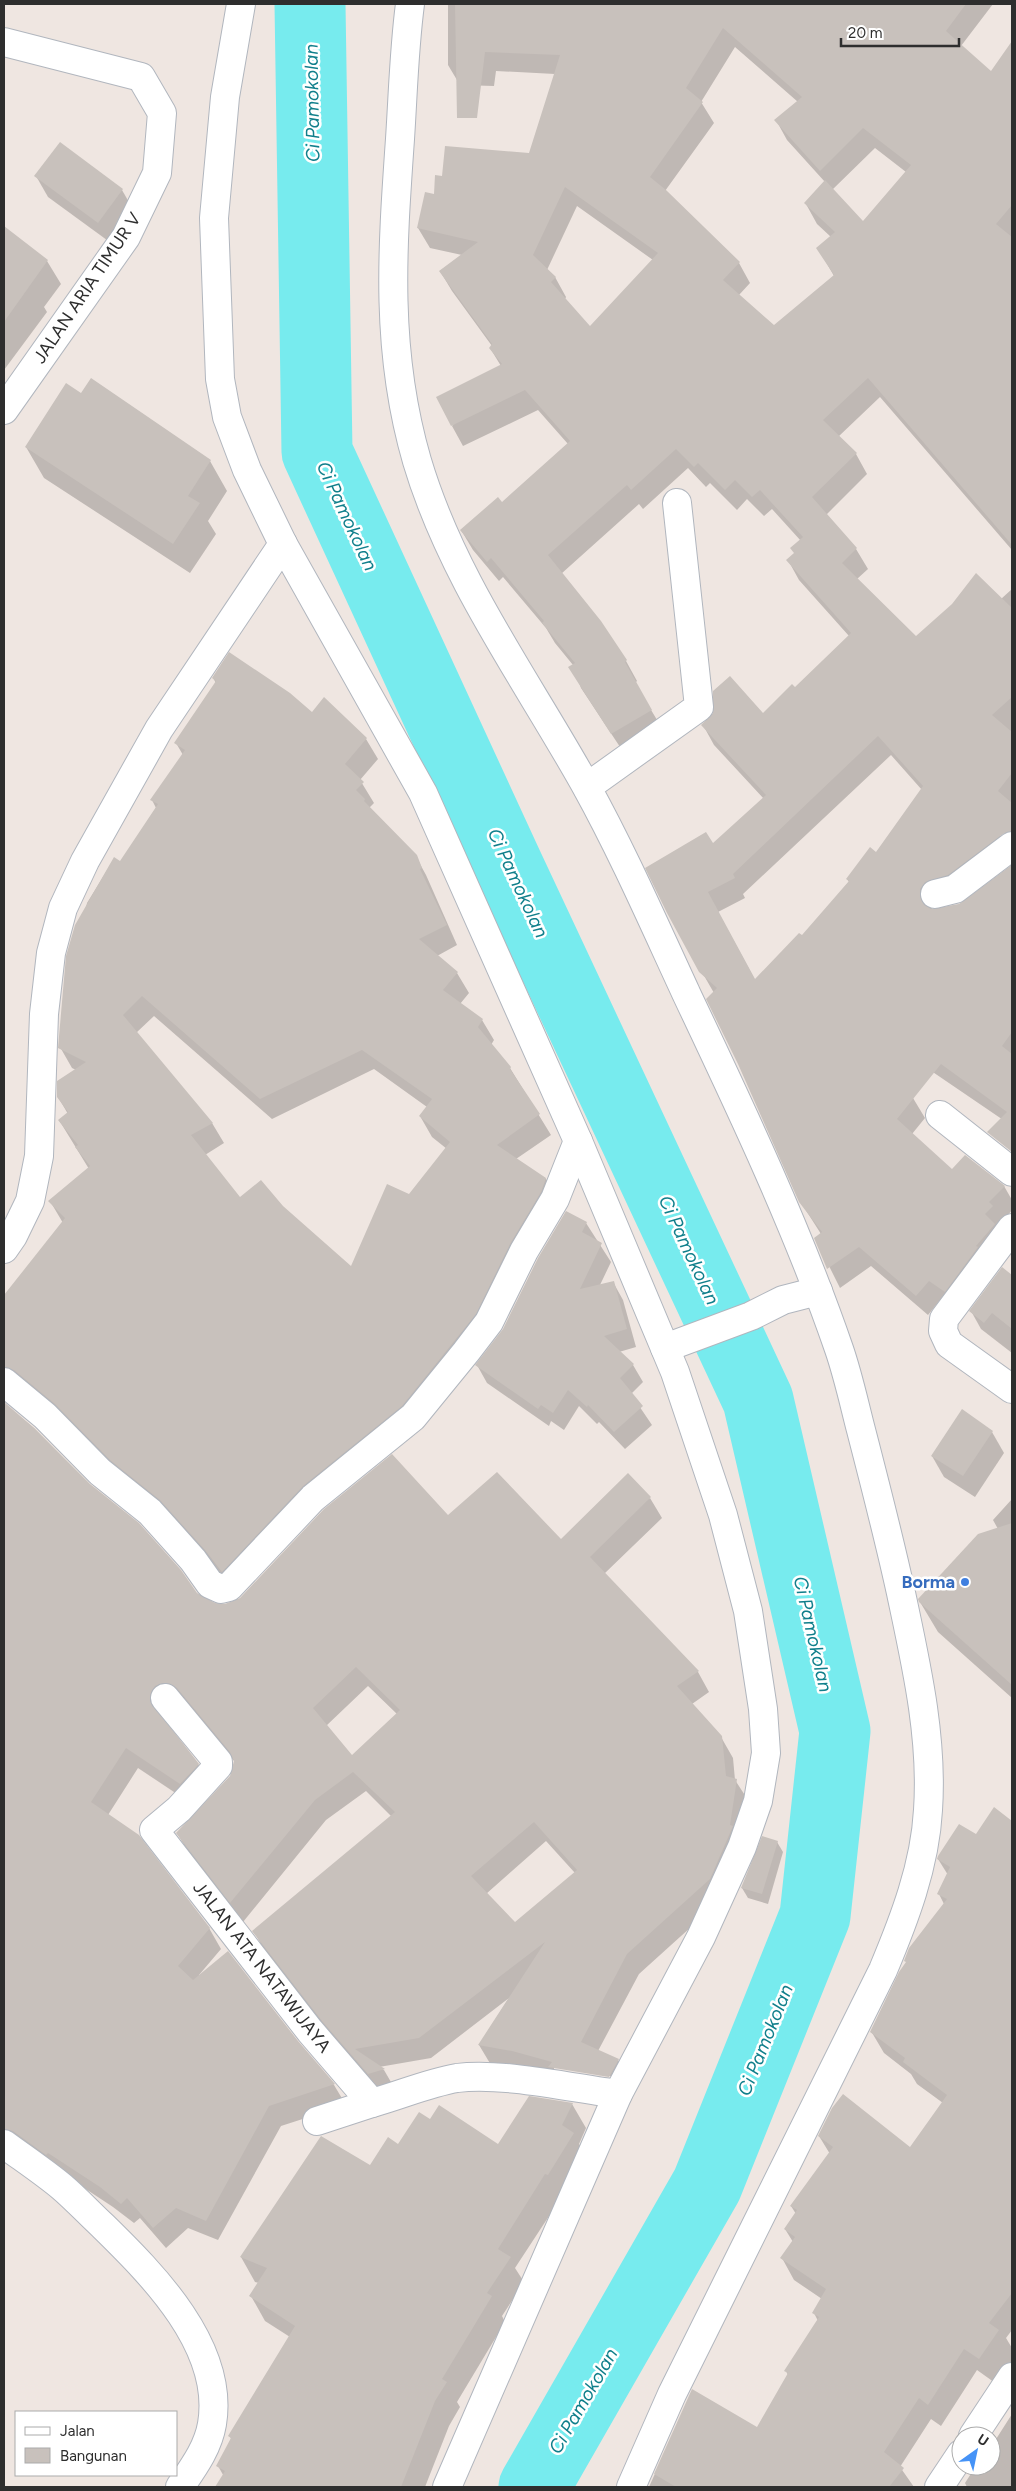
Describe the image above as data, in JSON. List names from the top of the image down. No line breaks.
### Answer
{"streets":{"street":["JALAN ARIA TIMUR V","JALAN ATA NATAWIJAYA"]},"water":["Ci Pamokolan"],"places":["Borma"],"legend":["Jalan","Bangunan"],"scale_bar":"20 m","north":"top right"}
